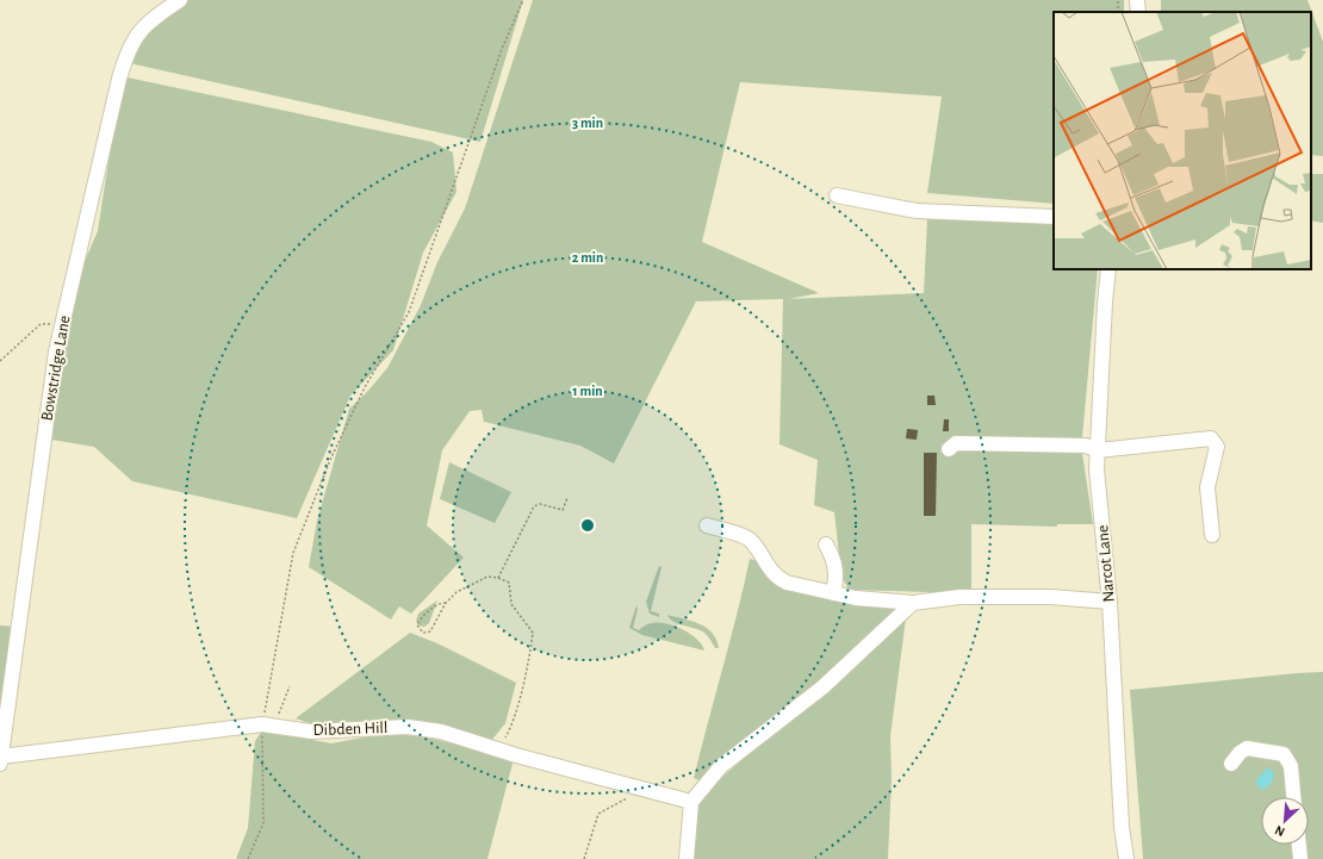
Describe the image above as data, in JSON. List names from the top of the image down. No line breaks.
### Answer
{"streets":{"street":["Bowstridge Lane","Narcot Lane","Dibden Hill"]},"crossings":[["Bowstridge Lane","Dibden Hill"]],"north":"bottom left","rings":["3 min","2 min","1 min"]}
